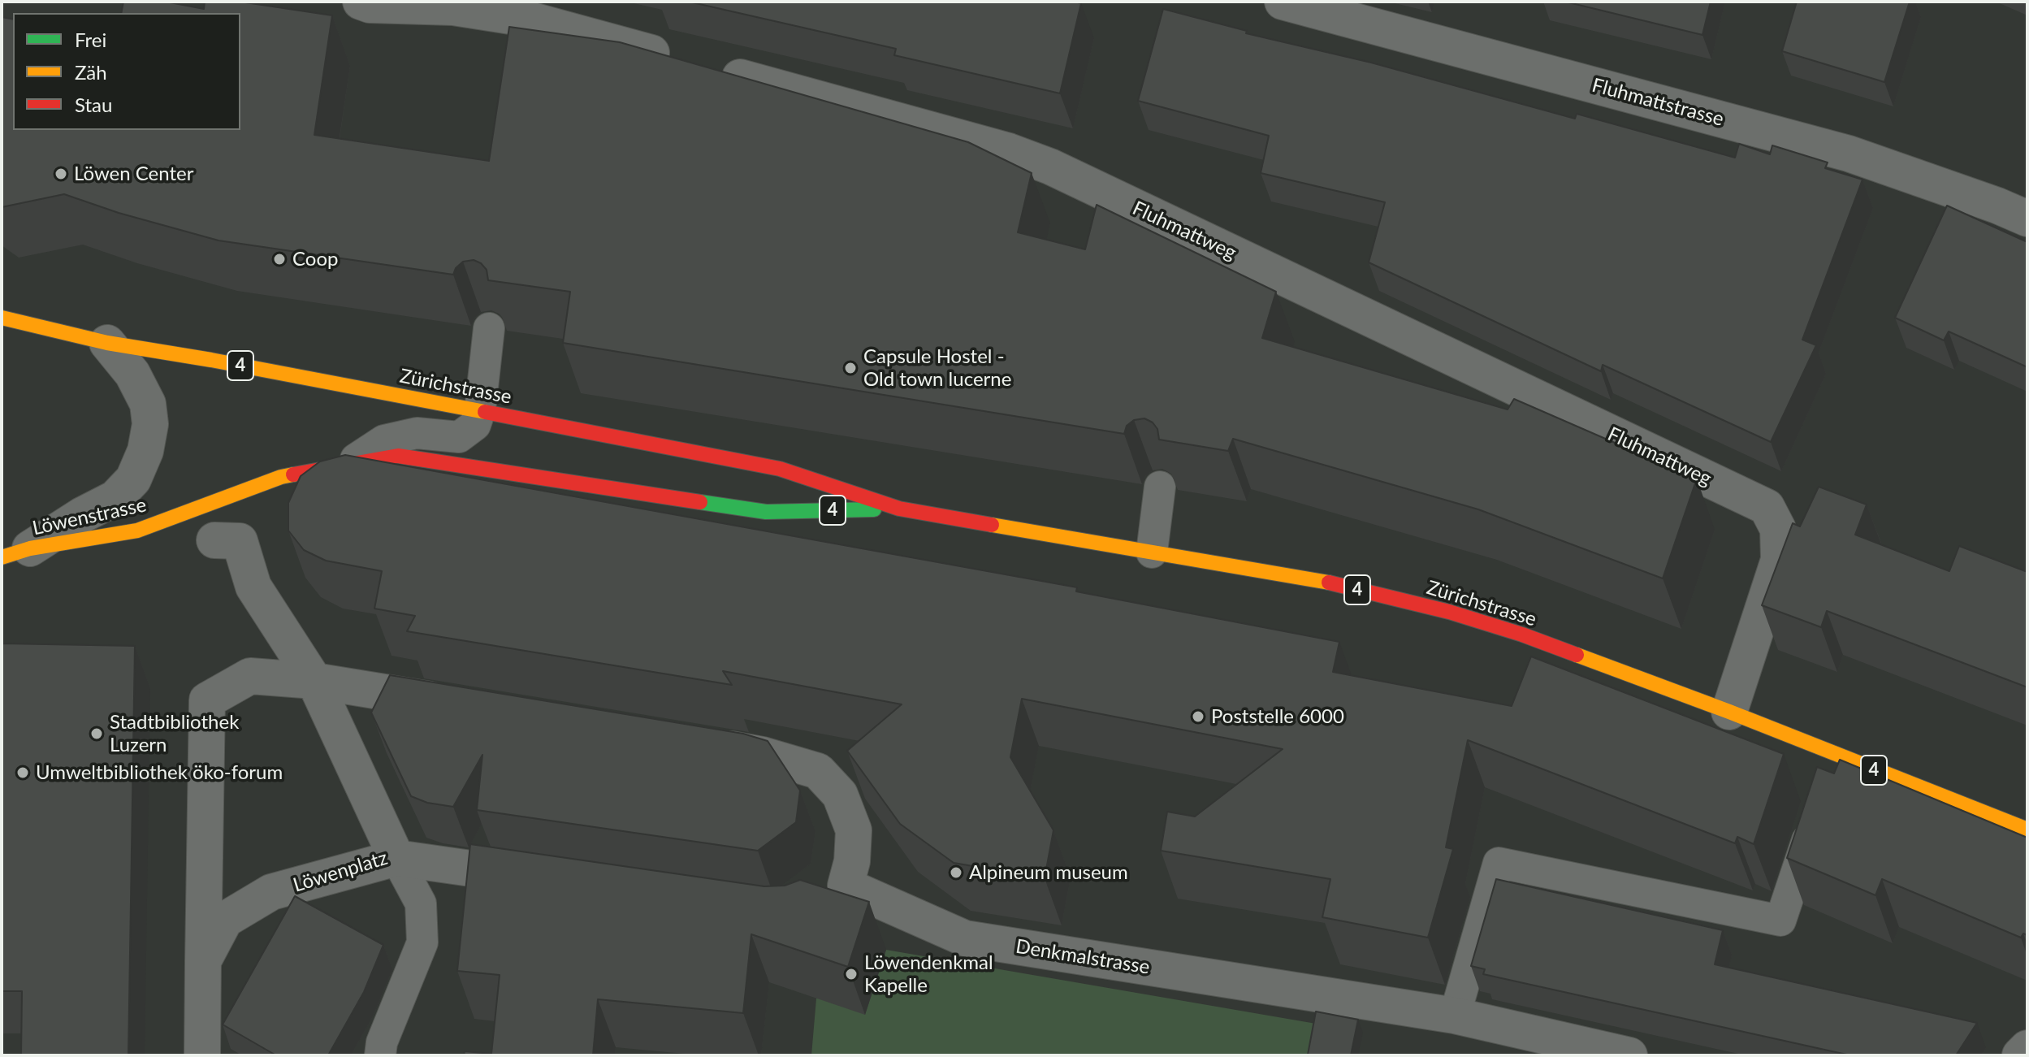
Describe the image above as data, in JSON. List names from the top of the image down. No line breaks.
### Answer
{"streets":{"main road":["4","Zürichstrasse","Löwenstrasse"],"street":["Fluhmattstrasse","Fluhmattweg","Löwenplatz","Denkmalstrasse"]},"crossings":[["Fluhmattweg","Zürichstrasse"],["Zürichstrasse","Löwenstrasse"]],"places":["Löwen Center","Coop","Capsule Hostel - Old town lucerne","Poststelle 6000","Stadtbibliothek Luzern","Umweltbibliothek öko-forum","Alpineum museum","Löwendenkmal Kapelle"],"legend":["Frei","Zäh","Stau"]}
